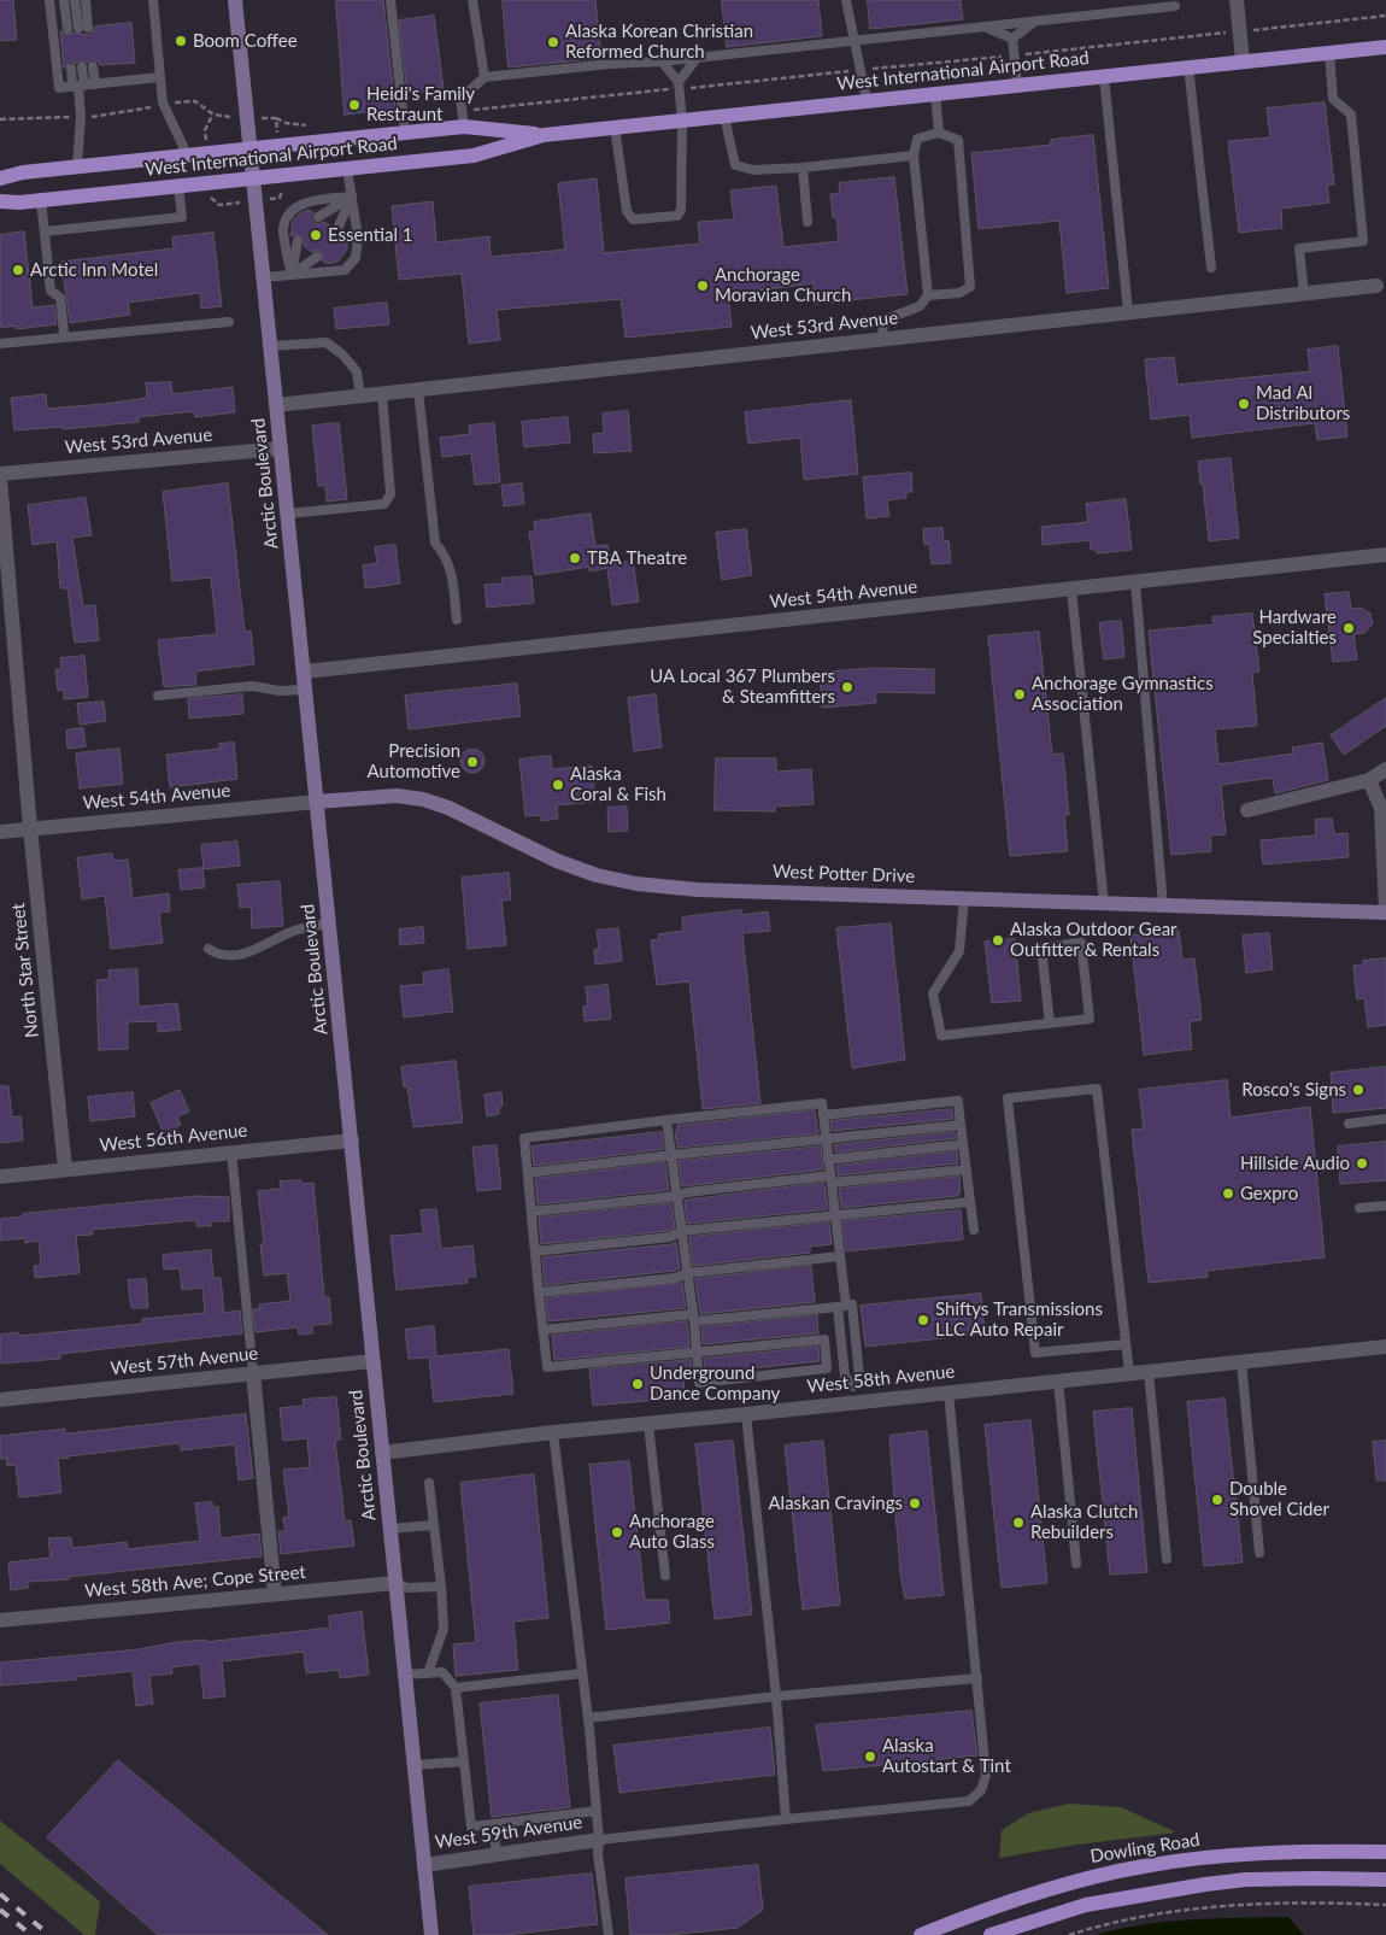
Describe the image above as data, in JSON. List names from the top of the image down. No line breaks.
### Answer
{"streets":{"main road":["West International Airport Road","Arctic Boulevard","West Potter Drive","Dowling Road"],"street":["West 53rd Avenue","West 54th Avenue","North Star Street","West 56th Avenue","West 57th Avenue","West 58th Avenue","West 58th Ave; Cope Street","West 59th Avenue"]},"crossings":[["West International Airport Road","Arctic Boulevard"],["West 53rd Avenue","Arctic Boulevard"],["Arctic Boulevard","West 54th Avenue"],["Arctic Boulevard","West Potter Drive"],["Arctic Boulevard","West 56th Avenue"],["Arctic Boulevard","West 57th Avenue"],["Arctic Boulevard","West 58th Avenue"],["Arctic Boulevard","West 58th Ave; Cope Street"],["Arctic Boulevard","West 59th Avenue"],["West 54th Avenue","West Potter Drive"],["West 54th Avenue","North Star Street"],["North Star Street","West 56th Avenue"]],"places":["Boom Coffee","Alaska Korean Christian Reformed Church","Heidi's Family Restraunt","Essential 1","Arctic Inn Motel","Anchorage Moravian Church","Mad Al Distributors","TBA Theatre","Hardware Specialties","UA Local 367 Plumbers & Steamfitters","Anchorage Gymnastics Association","Precision Automotive","Alaska Coral & Fish","Alaska Outdoor Gear Outfitter & Rentals","Rosco's Signs","Hillside Audio","Gexpro","Shiftys Transmissions LLC Auto Repair","Underground Dance Company","Double Shovel Cider","Alaskan Cravings","Alaska Clutch Rebuilders","Anchorage Auto Glass","Alaska Autostart & Tint"]}
